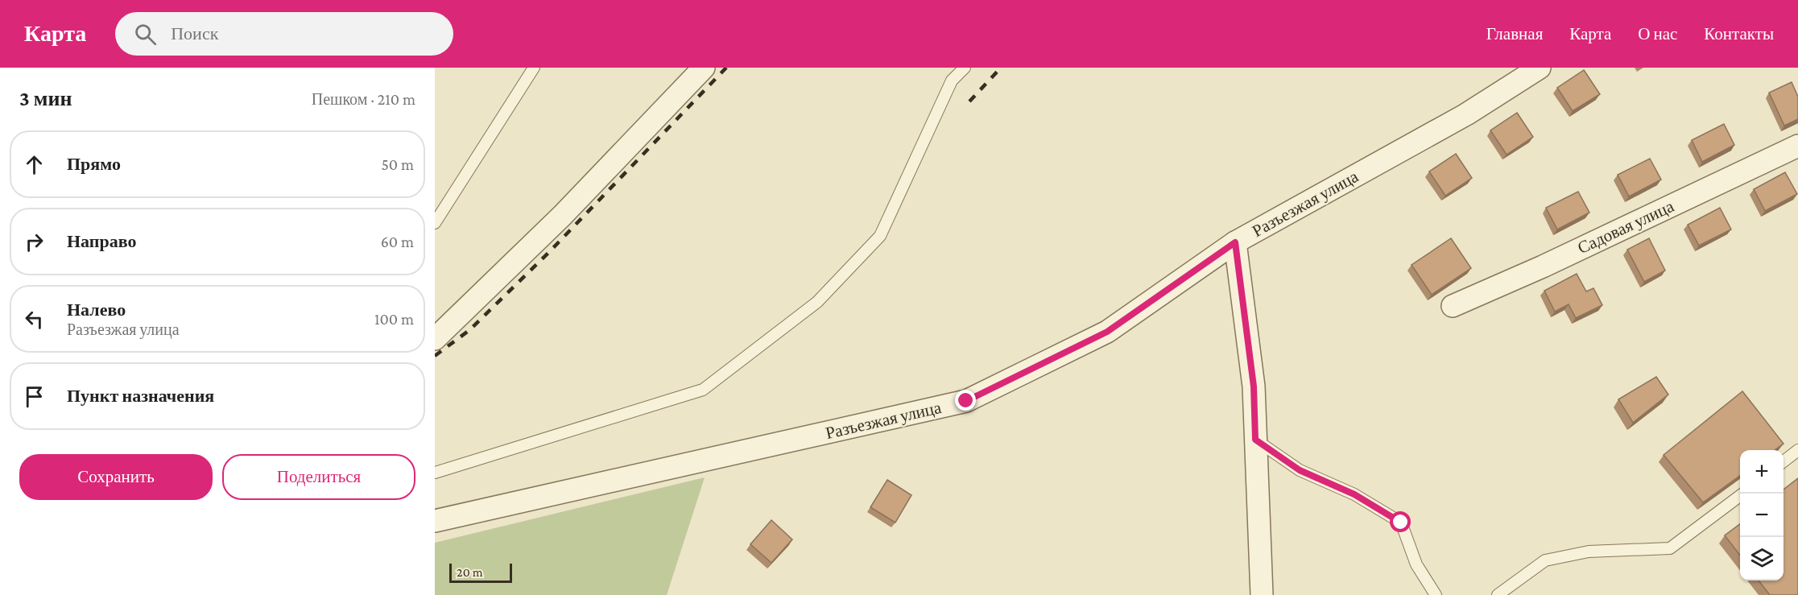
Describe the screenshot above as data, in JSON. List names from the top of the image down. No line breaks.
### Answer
{"streets":{"street":["Разъезжая улица","Садовая улица"]},"scale_bar":"20 m","page":{"header":"Карта","search":"Поиск","nav":["Главная","Карта","О нас","Контакты"],"heading":["3 мин","Пешком · 210 m"],"list":[["Прямо","50 m"],["Направо","60 m"],["Налево","Разъезжая улица","100 m"],"Пункт назначения"],"buttons":["Сохранить","Поделиться"],"map_buttons":["+","−"],"scale":"20 m"}}
